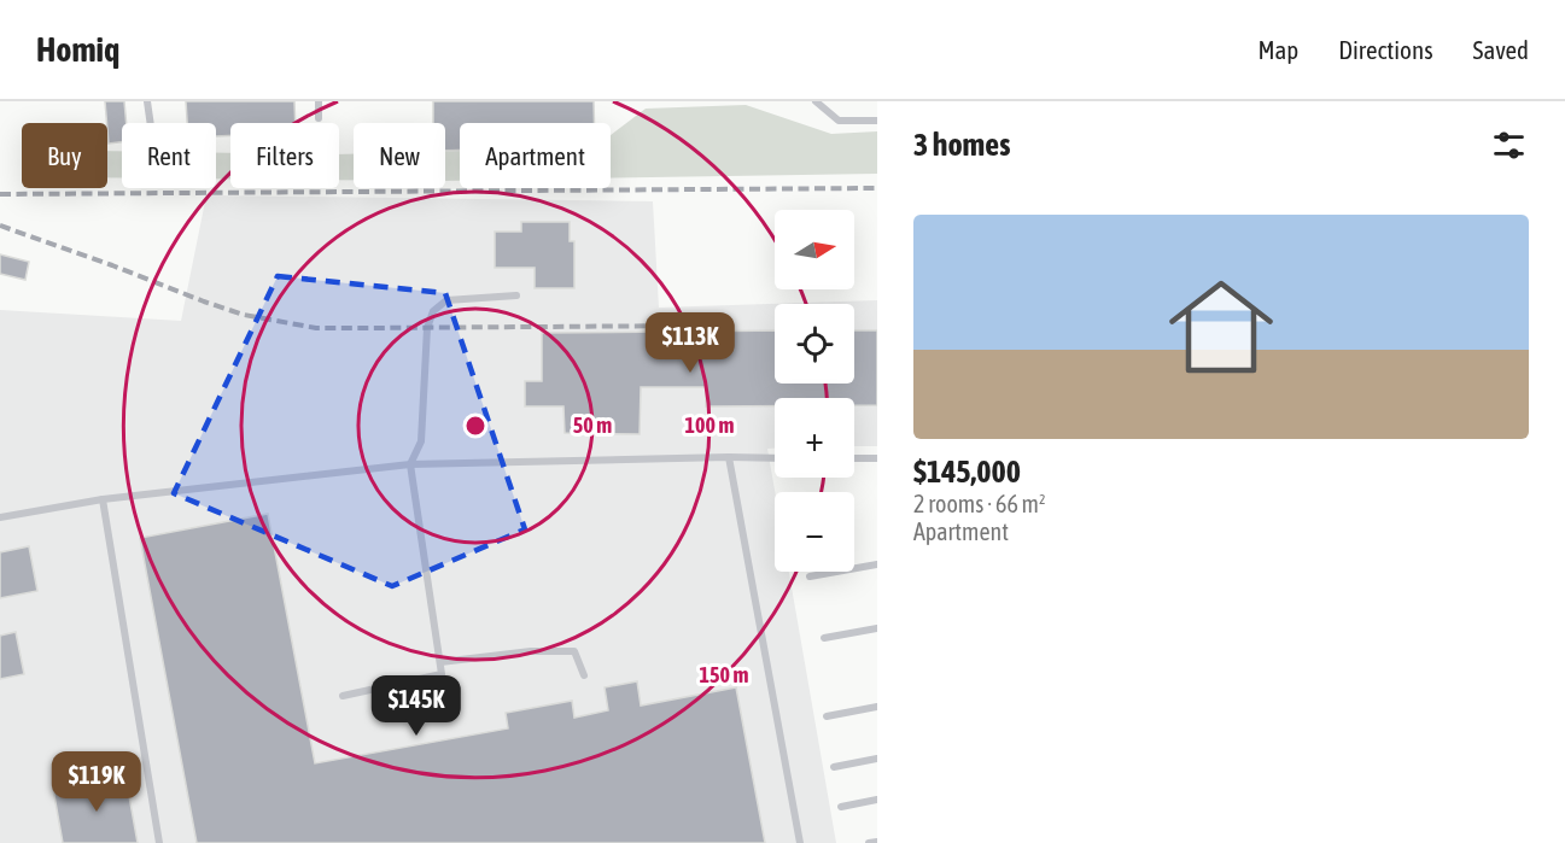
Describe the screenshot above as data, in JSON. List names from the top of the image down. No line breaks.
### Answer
{"north":"right","page":{"header":"Homiq","nav":["Map","Directions","Saved"],"heading":"3 homes","chip":["Buy","Rent","Filters","New","Apartment"],"list":[{"name":"$145,000","note":"2 rooms · 66 m² · Apartment"}],"map_buttons":["+","−"],"price":["$113K","$145K","$119K"]},"rings":["50 m","100 m","150 m"]}
